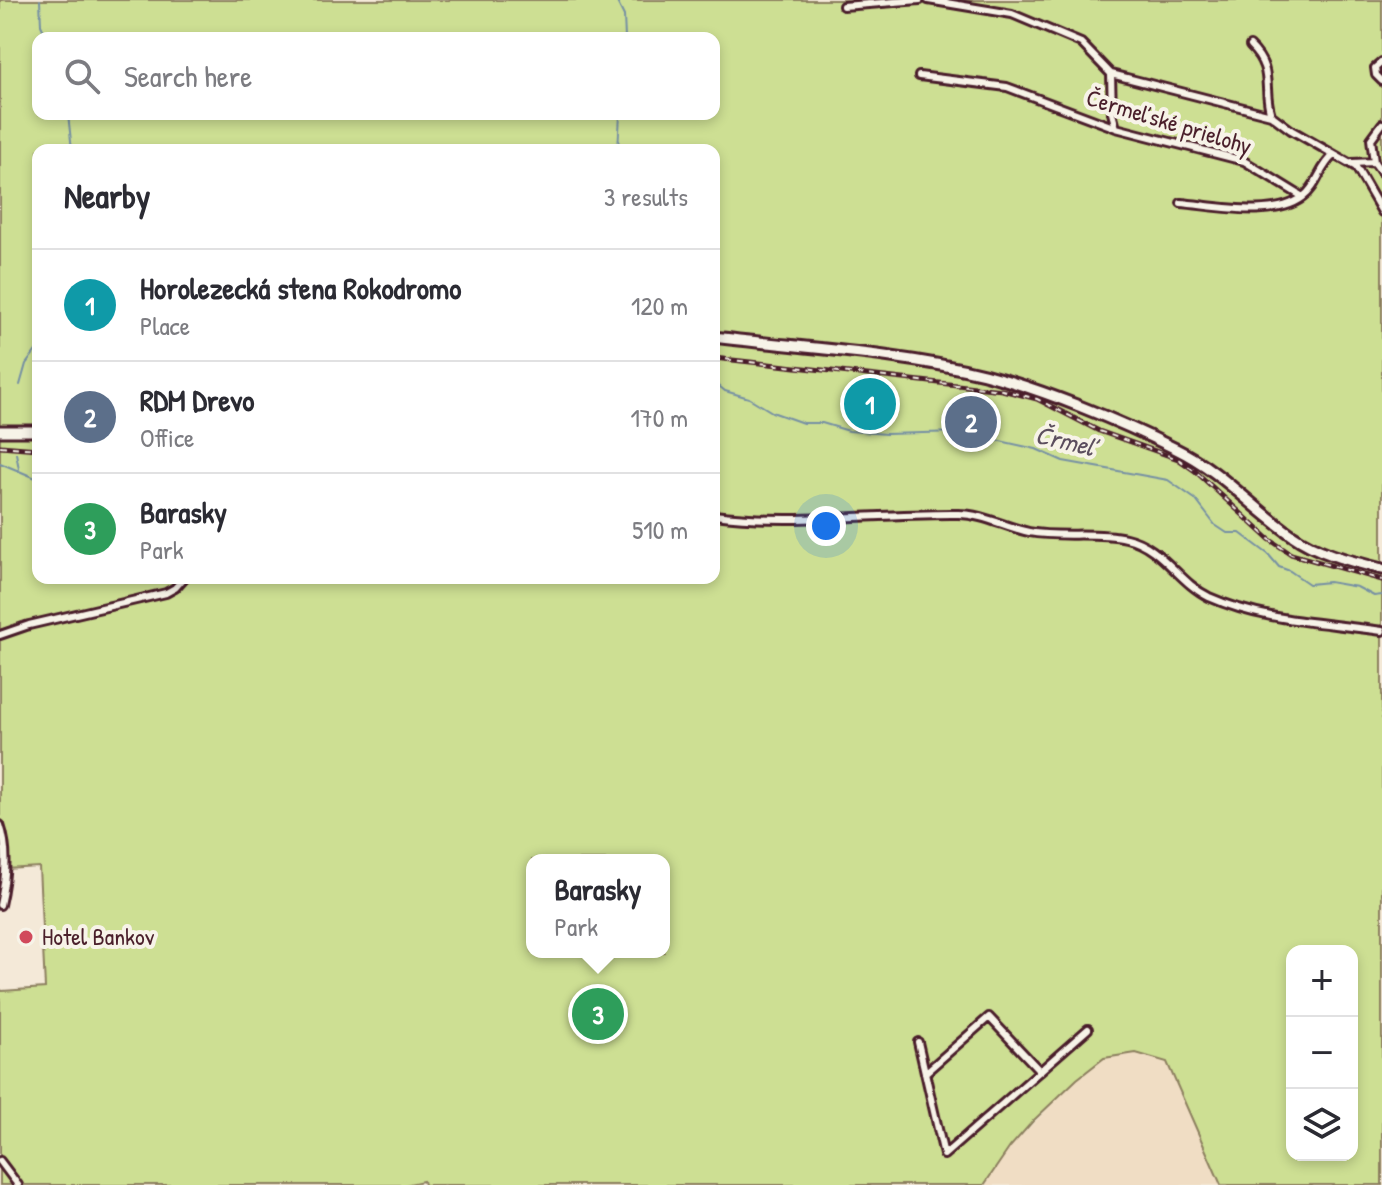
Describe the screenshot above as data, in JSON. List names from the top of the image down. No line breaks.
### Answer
{"streets":{"street":["Čermeľské prielohy"]},"water":["Črmeľ"],"places":["Hotel Bankov"],"page":{"search":"Search here","heading":["Nearby","3 results"],"list":[{"mark":"1","name":"Horolezecká stena Rokodromo","note":"Place","value":"120 m"},{"mark":"2","name":"RDM Drevo","note":"Office","value":"170 m"},{"mark":"3","name":"Barasky","note":"Park","value":"510 m"}],"pins":["1","2","3"],"popup":["Barasky","Park"],"map_buttons":["+","−"]}}
